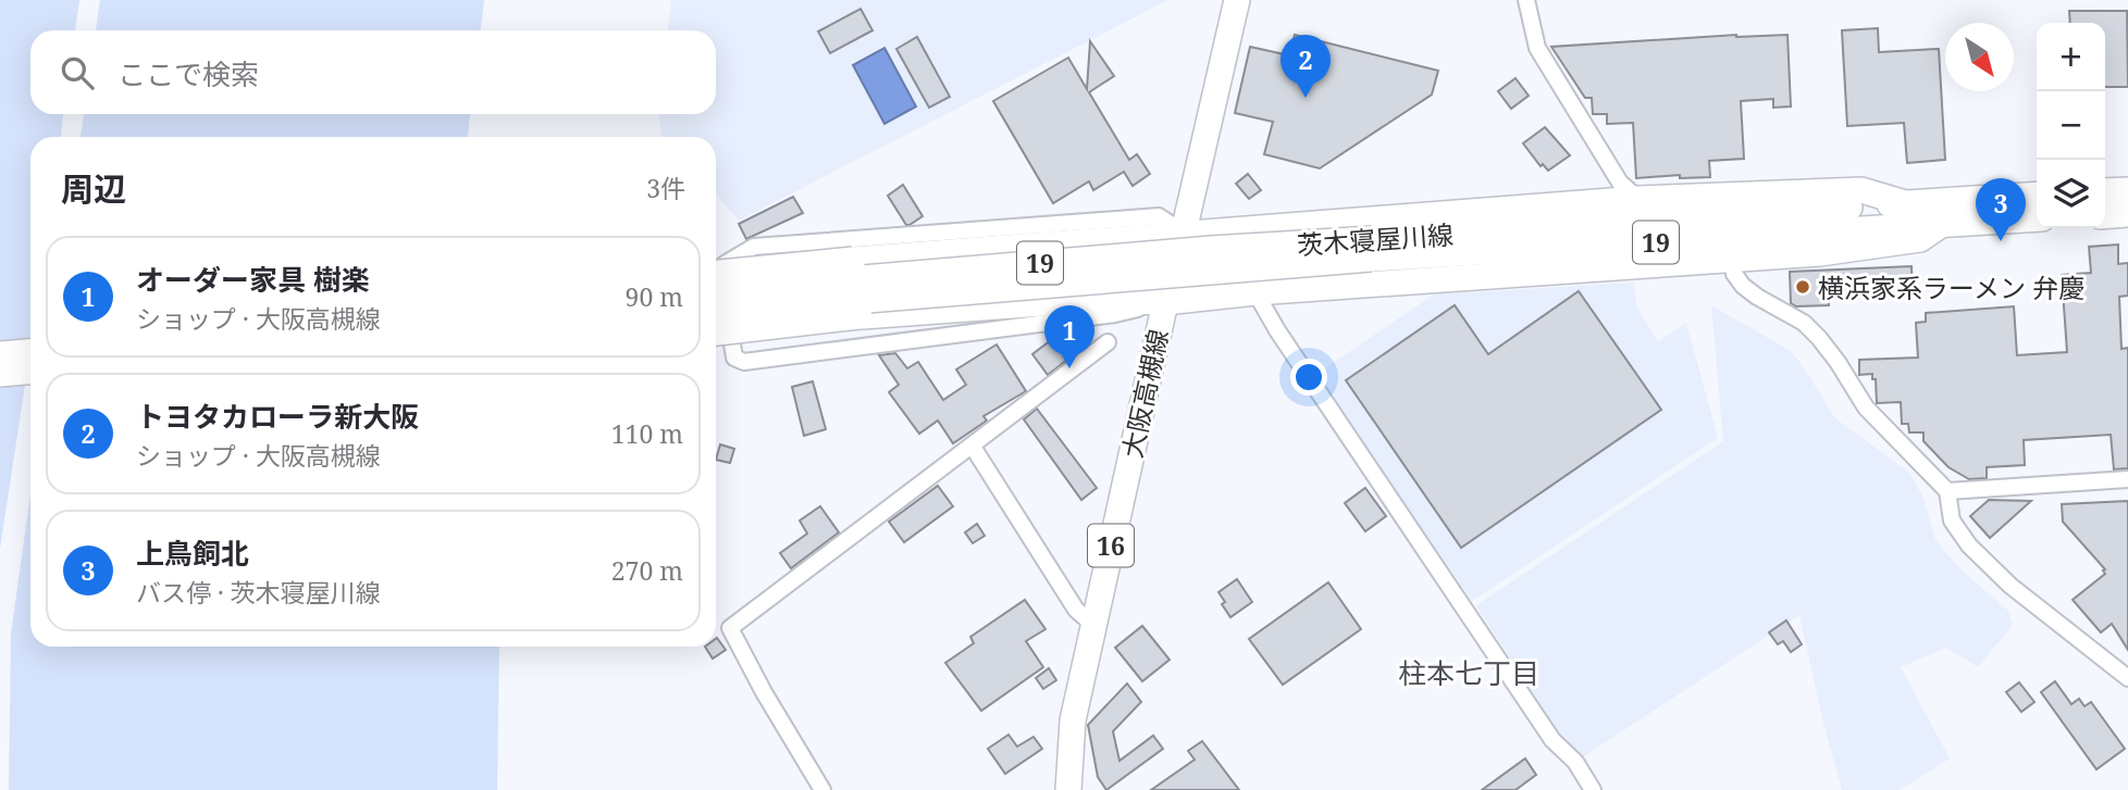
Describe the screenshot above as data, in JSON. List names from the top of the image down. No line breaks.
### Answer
{"streets":{"main road":["茨木寝屋川線","19","大阪高槻線","16"]},"districts":["柱本七丁目"],"places":["横浜家系ラーメン 弁慶"],"north":"bottom right","page":{"map_buttons":["+","−"],"search":"ここで検索","pins":["2","3","1"],"heading":["周辺","3件"],"list":[{"mark":"1","name":"オーダー家具 樹楽","note":"ショップ · 大阪高槻線","value":"90 m"},{"mark":"2","name":"トヨタカローラ新大阪","note":"ショップ · 大阪高槻線","value":"110 m"},{"mark":"3","name":"上鳥飼北","note":"バス停 · 茨木寝屋川線","value":"270 m"}]}}
